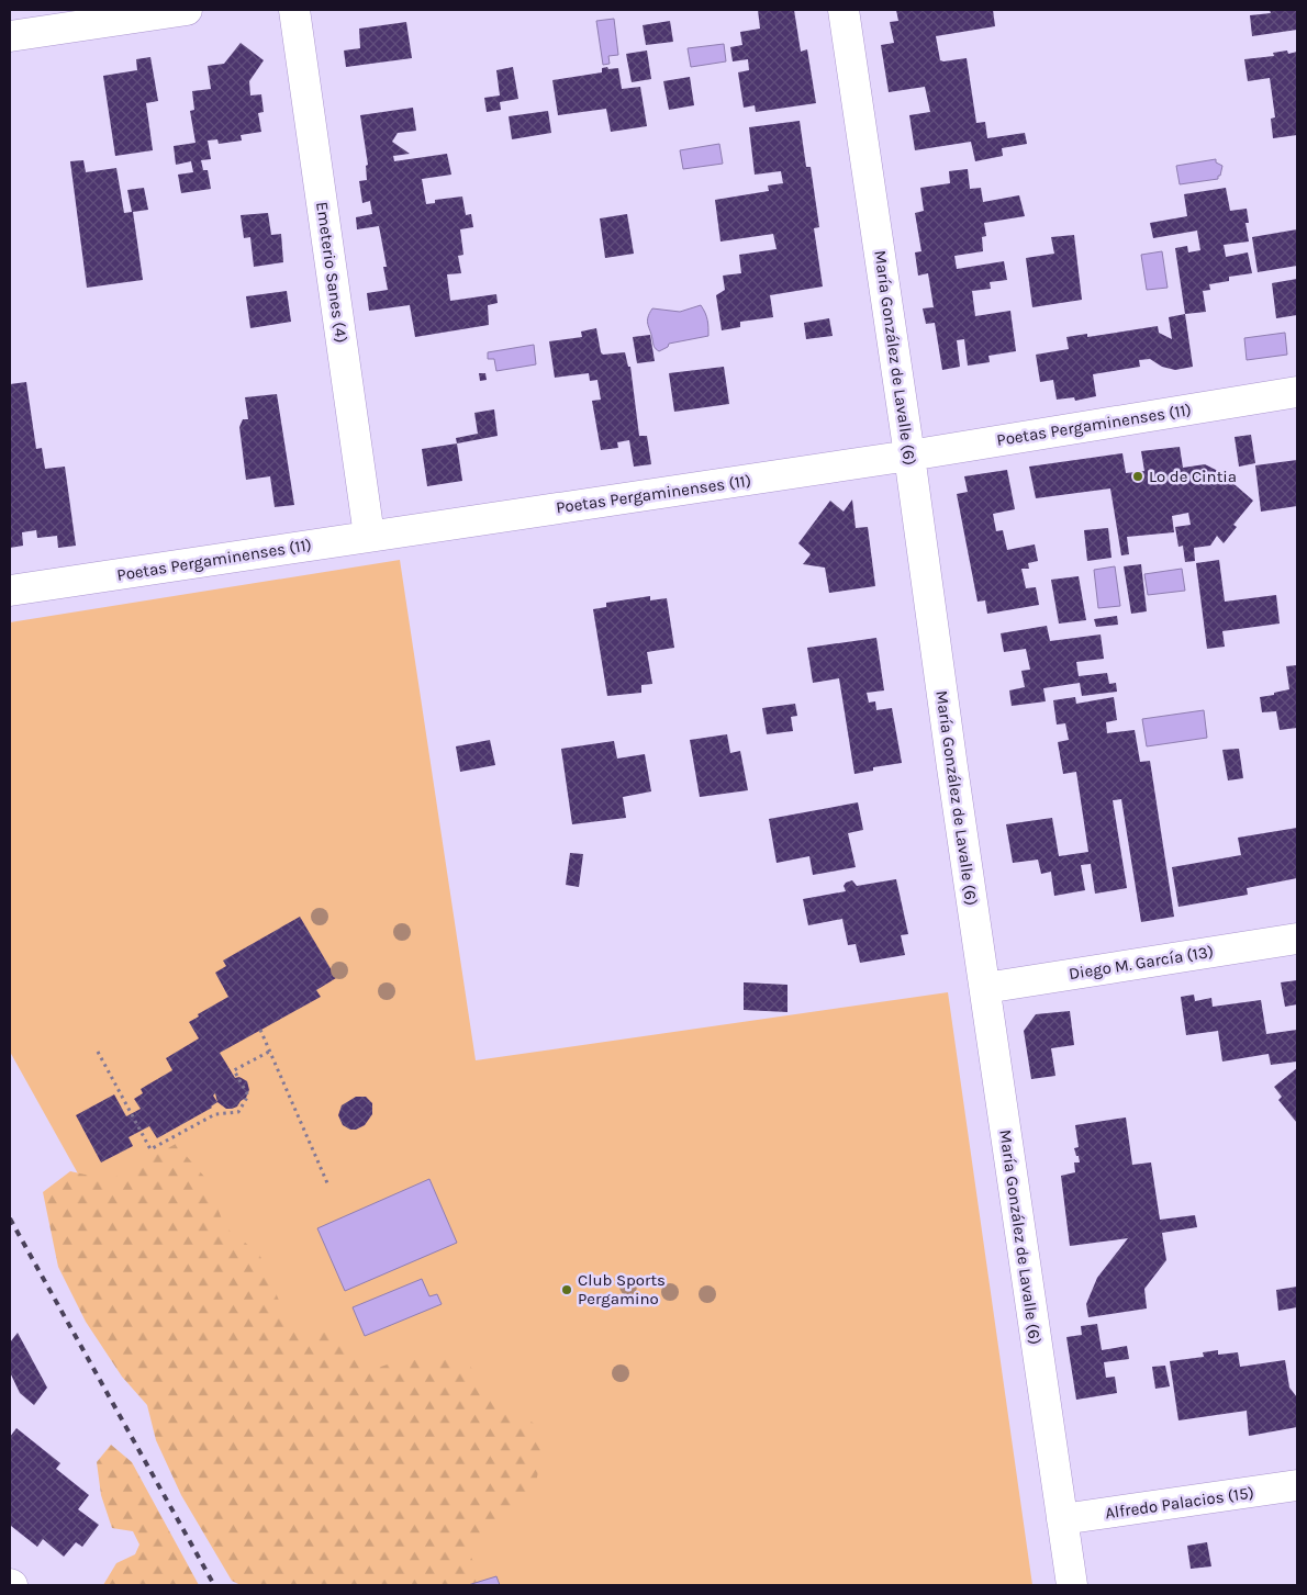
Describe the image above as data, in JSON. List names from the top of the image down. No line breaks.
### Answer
{"streets":{"street":["Emeterio Sanes (4)","María González de Lavalle (6)","Poetas Pergaminenses (11)","Diego M. García (13)","Alfredo Palacios (15)"]},"crossings":[["Emeterio Sanes (4)","Poetas Pergaminenses (11)"],["María González de Lavalle (6)","Poetas Pergaminenses (11)"],["María González de Lavalle (6)","Diego M. García (13)"],["María González de Lavalle (6)","Alfredo Palacios (15)"]],"places":["Lo de Cintia","Club Sports Pergamino"]}
